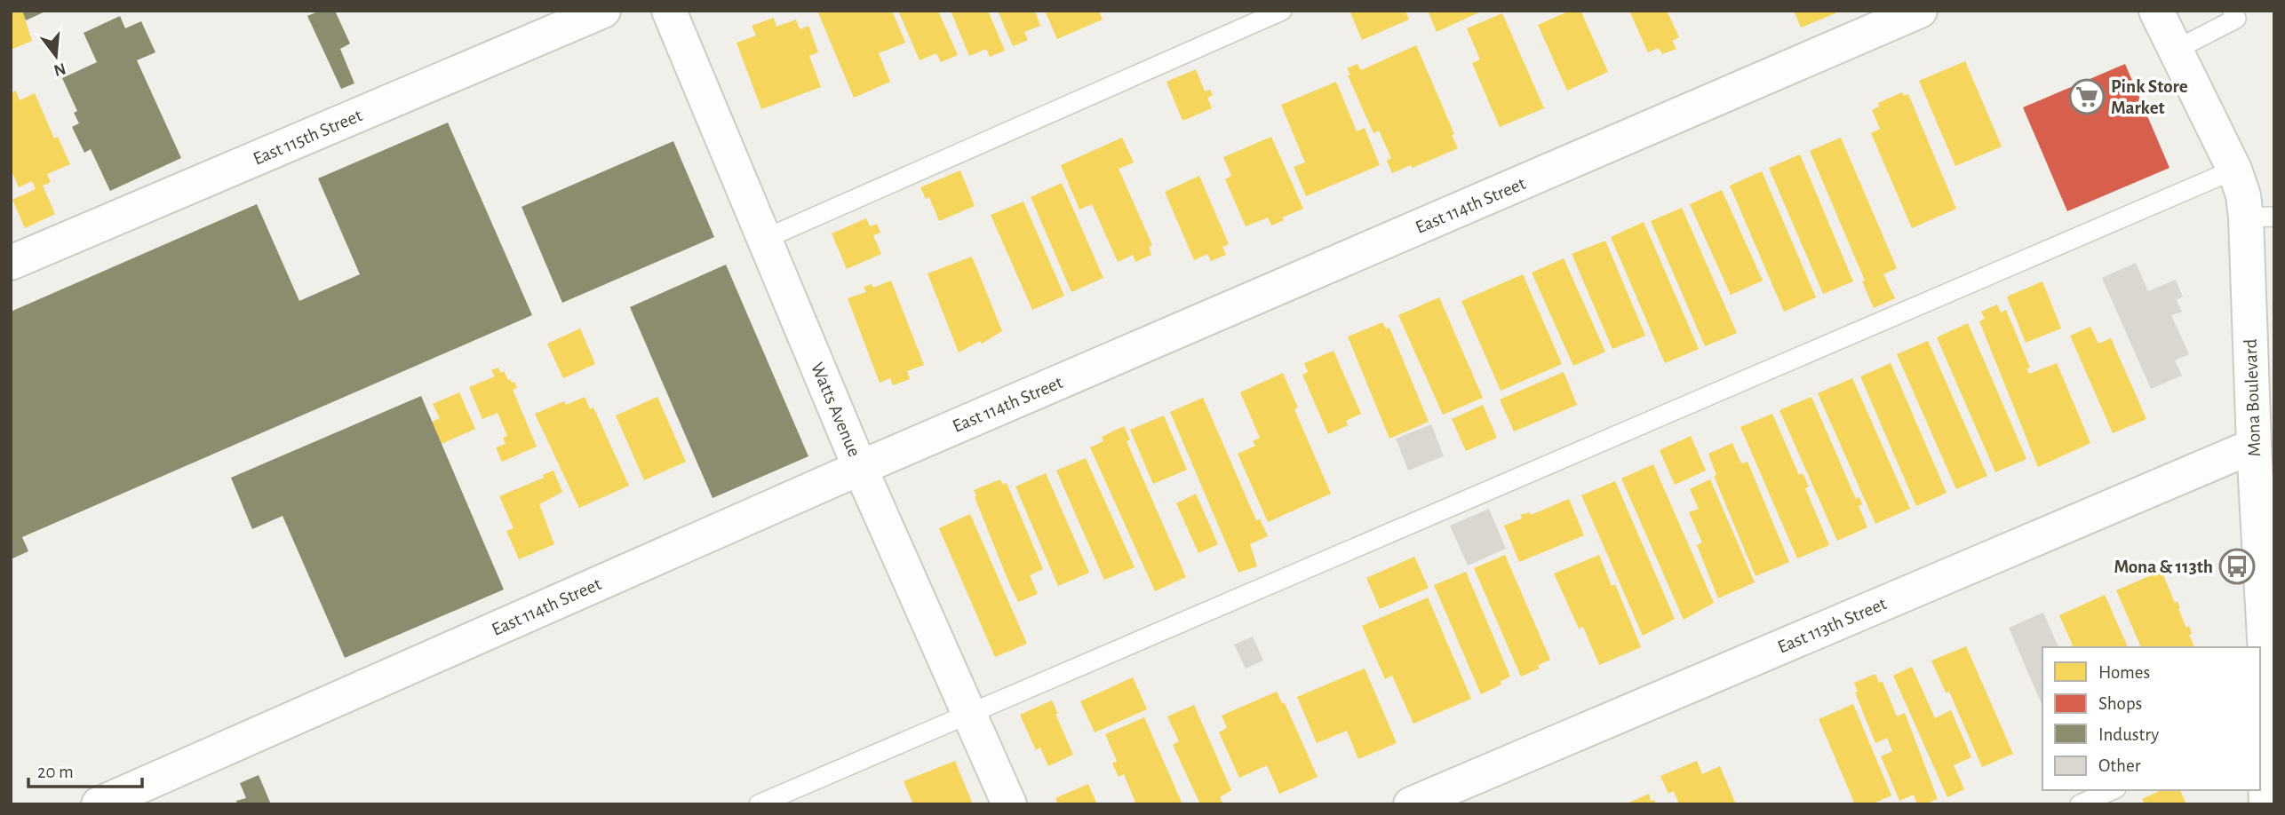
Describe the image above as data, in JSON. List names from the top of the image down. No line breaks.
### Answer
{"streets":{"street":["East 115th Street","East 114th Street","Mona Boulevard","Watts Avenue","East 113th Street"]},"crossings":[["East 114th Street","Watts Avenue"],["Mona Boulevard","East 113th Street"]],"places":{"supermarket":["Pink Store Market"],"bus stop":["Mona & 113th"]},"legend":["Homes","Shops","Industry","Other"],"scale_bar":"20 m","north":"bottom"}
